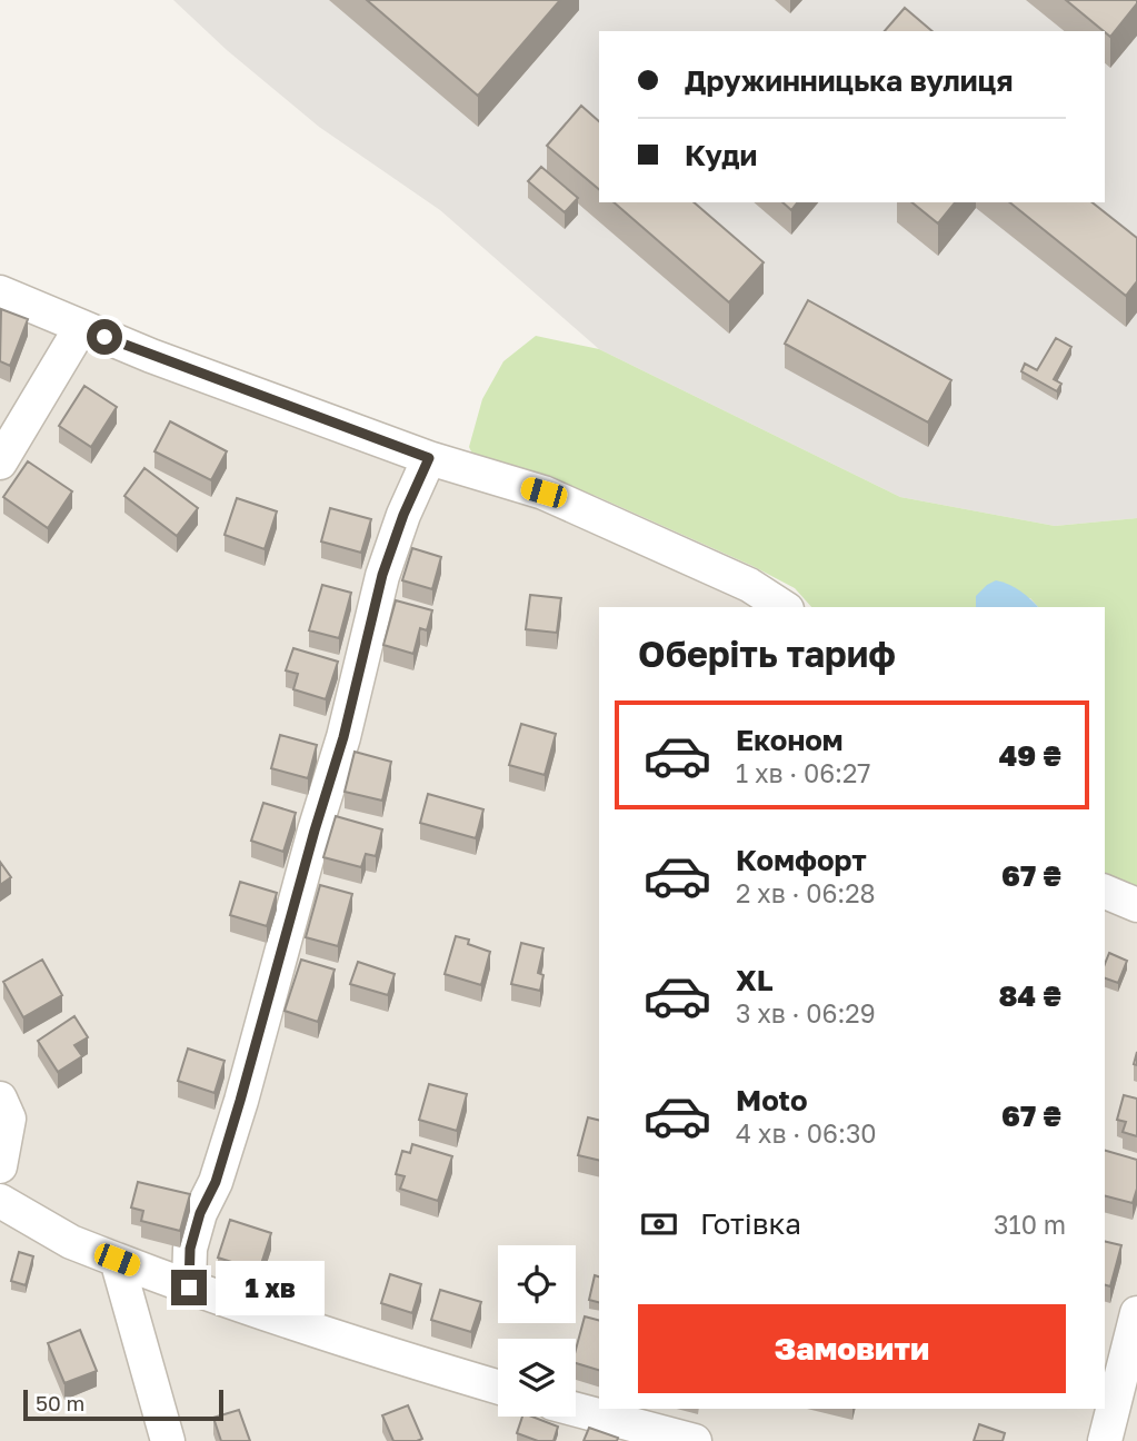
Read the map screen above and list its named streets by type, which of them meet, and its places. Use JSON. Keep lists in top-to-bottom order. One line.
{"scale_bar":"50 m","page":{"banner":["Дружинницька вулиця","Куди"],"heading":"Оберіть тариф","list":[{"name":"Економ","note":"1 хв · 06:27","value":"49 ₴"},{"name":"Комфорт","note":"2 хв · 06:28","value":"67 ₴"},{"name":"XL","note":"3 хв · 06:29","value":"84 ₴"},{"name":"Moto","note":"4 хв · 06:30","value":"67 ₴"}],"pay":["Готівка","310 m"],"bubble":"1 хв","buttons":"Замовити","scale":"50 m"}}
